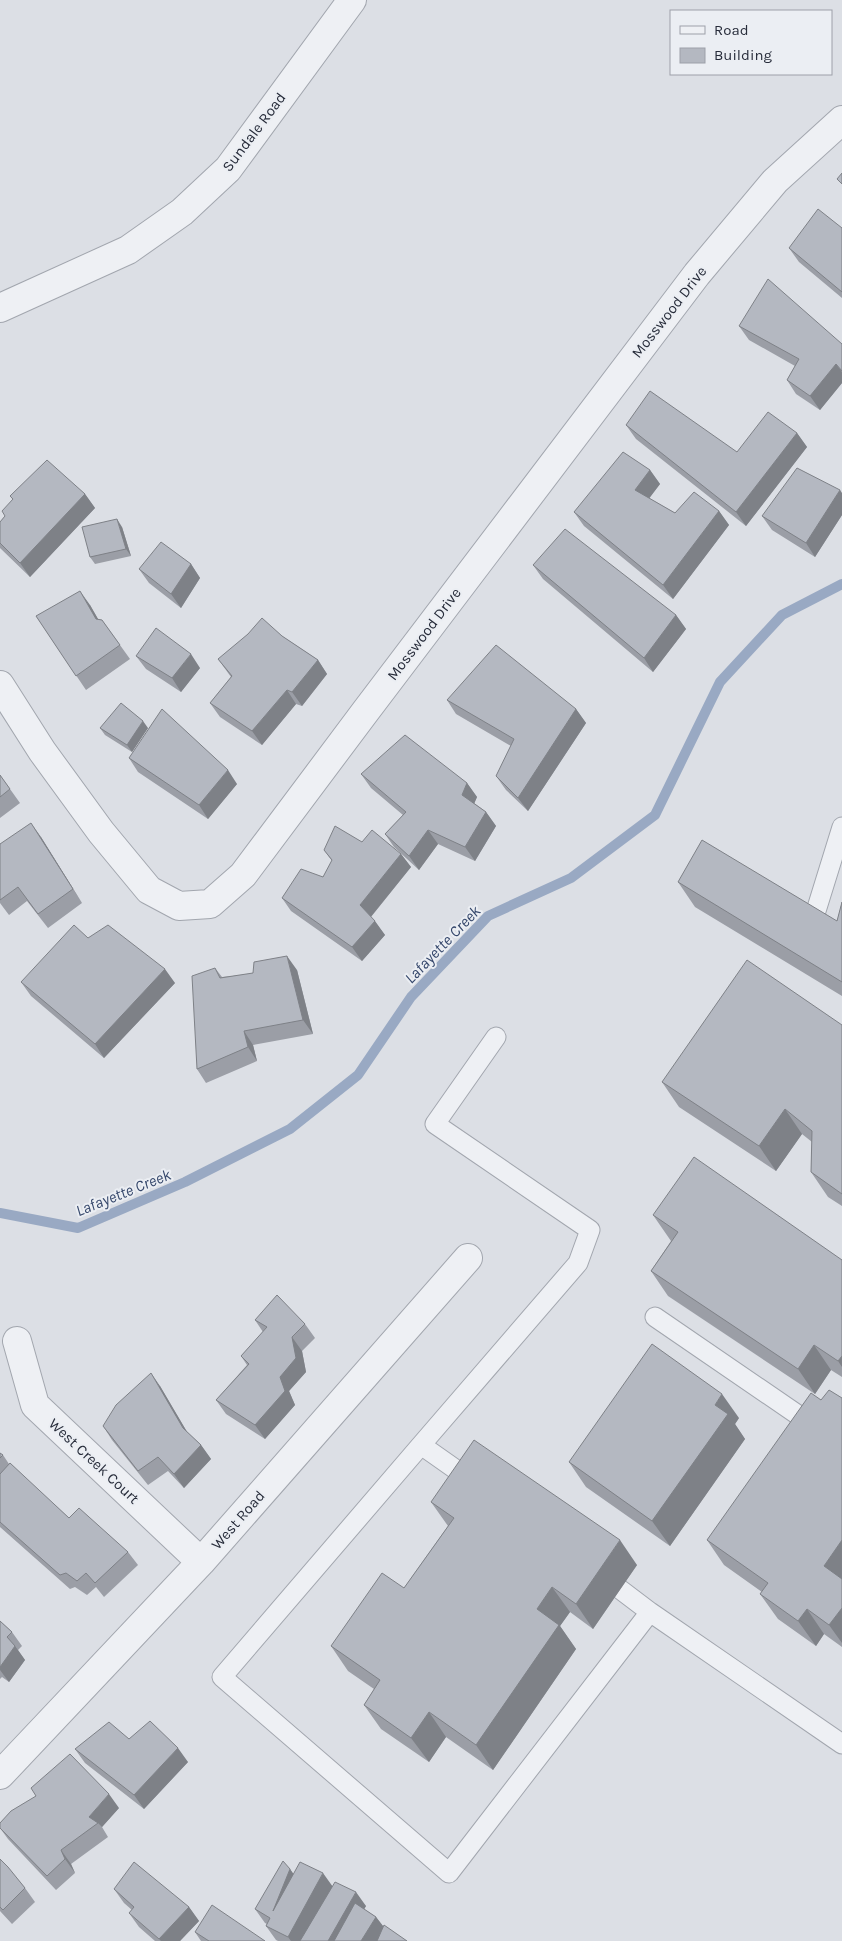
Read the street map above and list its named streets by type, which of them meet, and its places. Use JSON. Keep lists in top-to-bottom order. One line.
{"streets":{"street":["Sundale Road","Mosswood Drive","West Creek Court","West Road"]},"crossings":[["West Creek Court","West Road"]],"water":["Lafayette Creek"],"legend":["Road","Building"]}
